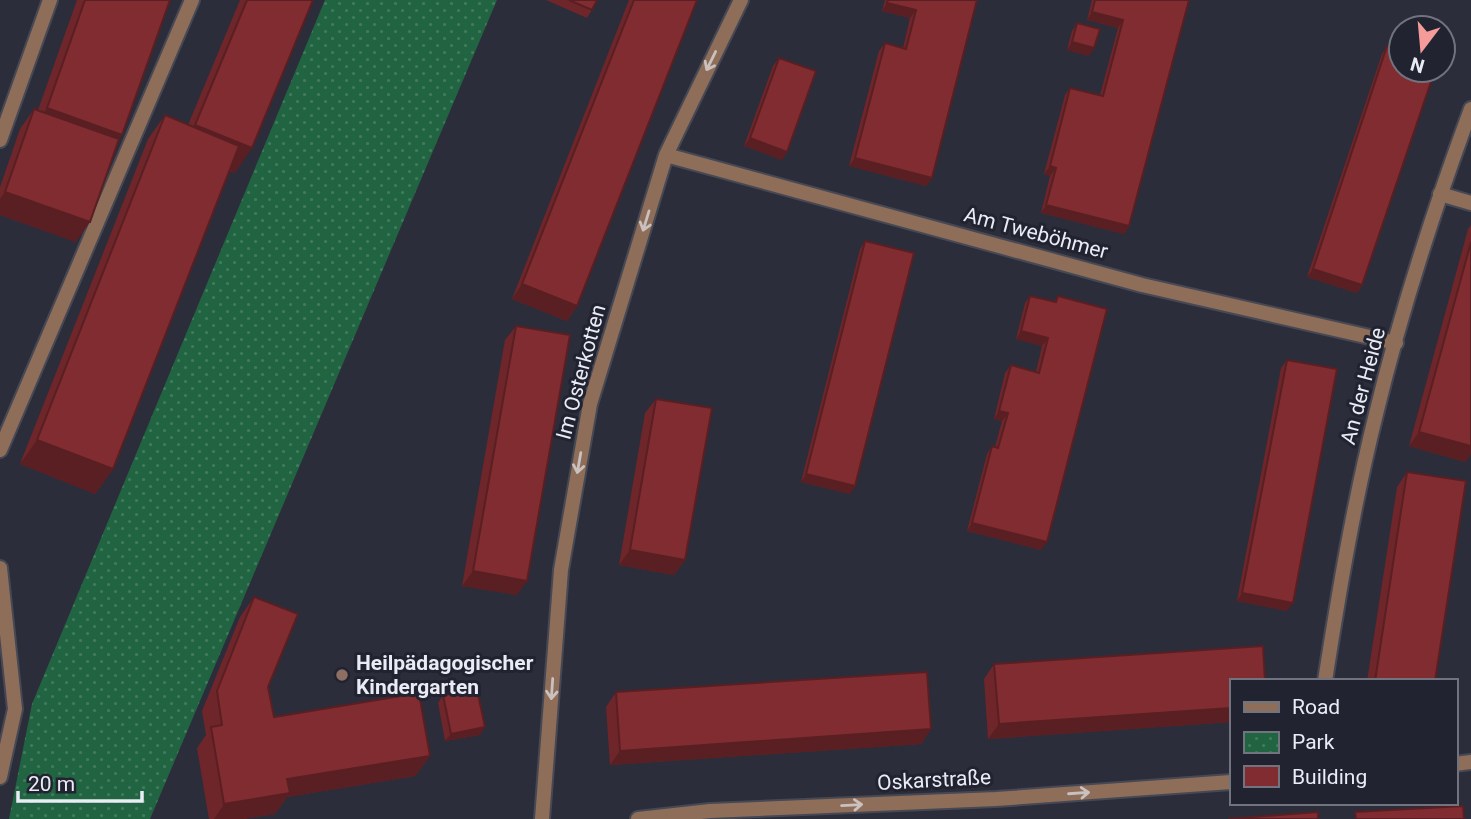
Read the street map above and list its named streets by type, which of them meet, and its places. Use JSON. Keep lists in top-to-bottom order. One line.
{"streets":{"street":["Am Tweböhmer","Im Osterkotten","An der Heide","Oskarstraße"]},"crossings":[["Am Tweböhmer","Im Osterkotten"],["Am Tweböhmer","An der Heide"]],"one_way":["Im Osterkotten","Oskarstraße"],"places":["Heilpädagogischer Kindergarten"],"legend":["Road","Park","Building"],"scale_bar":"20 m","north":"bottom"}
